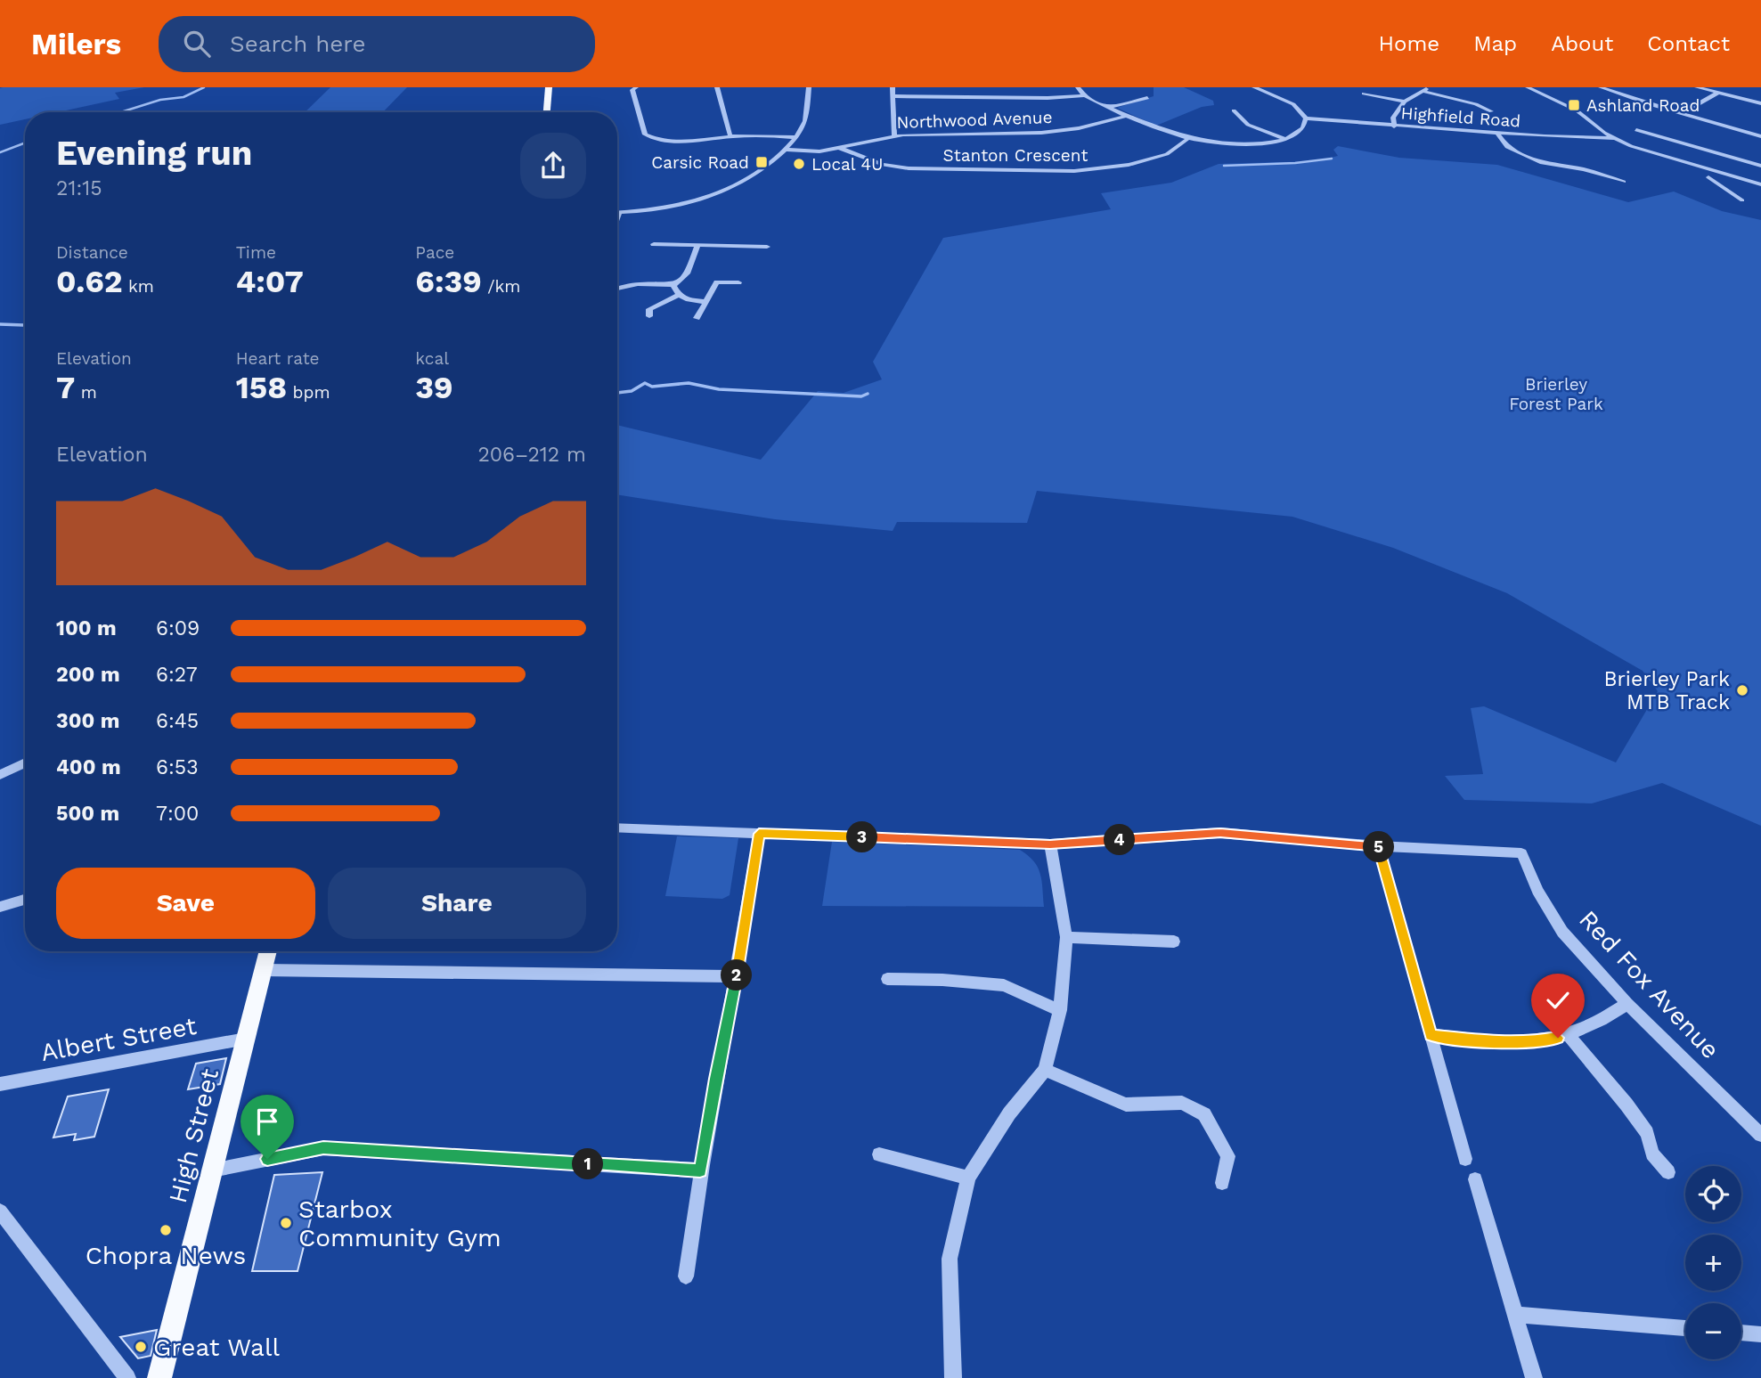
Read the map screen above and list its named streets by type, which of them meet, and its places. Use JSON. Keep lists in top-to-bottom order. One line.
{"streets":{"main road":["High Street"],"street":["Highfield Road","Northwood Avenue","Stanton Crescent","Red Fox Avenue","Albert Street"]},"crossings":[["Northwood Avenue","Stanton Crescent"],["Albert Street","High Street"]],"parks":["Brierley Forest Park"],"places":{"transit":["Ashland Road","Carsic Road"],"other":["Local 4U","Brierley Park MTB Track","Starbox Community Gym","Chopra News","Great Wall"]},"page":{"header":"Milers","search":"Search here","nav":["Home","Map","About","Contact"],"heading":["Evening run","21:15"],"stats":[["Distance","0.62 km"],["Time","4:07"],["Pace","6:39 /km"],["Elevation","7 m"],["Heart rate","158 bpm"],["kcal","39"]],"chart":["Elevation","206–212 m"],"list":[{"name":"100 m","note":"6:09"},{"name":"200 m","note":"6:27"},{"name":"300 m","note":"6:45"},{"name":"400 m","note":"6:53"},{"name":"500 m","note":"7:00"}],"pins":["3","4","5","2","1"],"buttons":["Save","Share"],"map_buttons":["+","−"]}}
